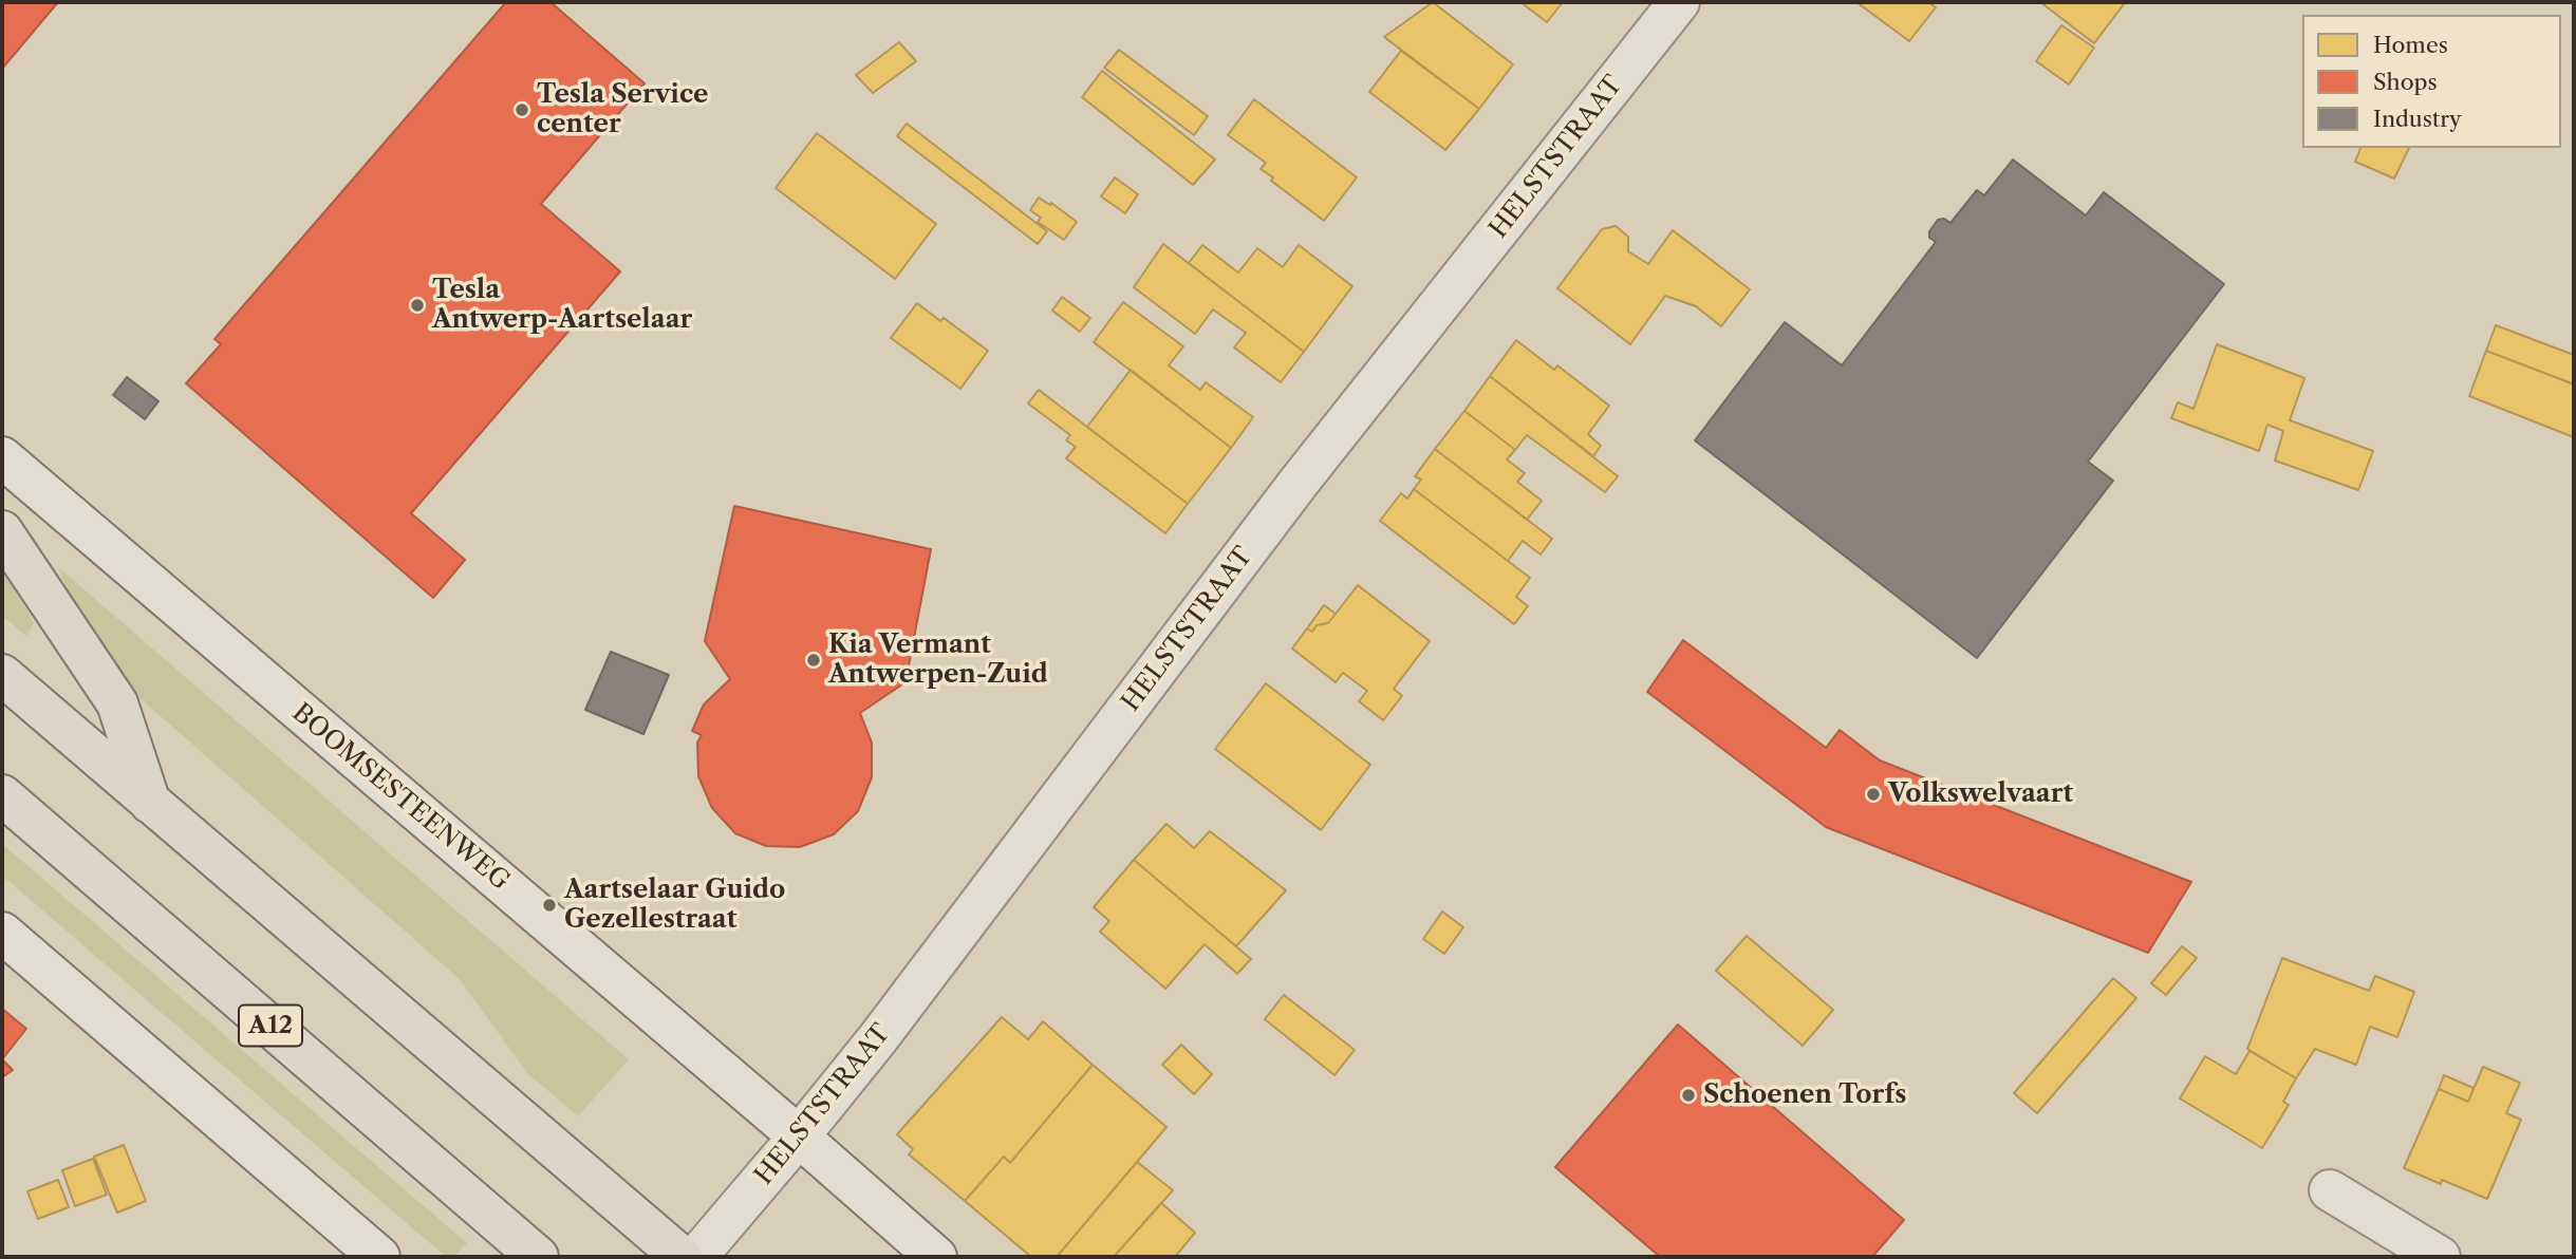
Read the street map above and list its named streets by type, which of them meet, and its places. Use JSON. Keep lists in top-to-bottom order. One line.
{"streets":{"highway":["A12"],"main road":["HELSTSTRAAT","BOOMSESTEENWEG"]},"crossings":[["HELSTSTRAAT","BOOMSESTEENWEG"]],"places":["Tesla Service center","Tesla Antwerp-Aartselaar","Kia Vermant Antwerpen-Zuid","Volkswelvaart","Aartselaar Guido Gezellestraat","Schoenen Torfs"],"legend":["Homes","Shops","Industry"]}
